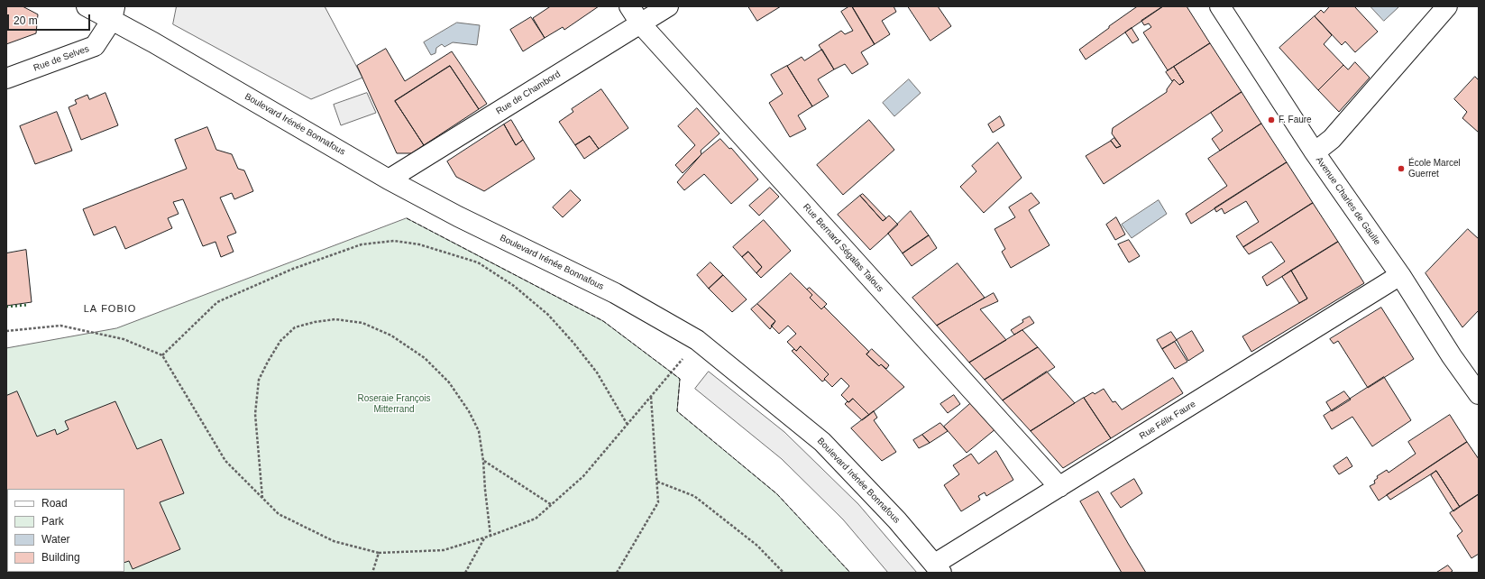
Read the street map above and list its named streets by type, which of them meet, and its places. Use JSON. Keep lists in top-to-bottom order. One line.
{"streets":{"street":["Rue de Selves","Rue de Chambord","Boulevard Irénée Bonnafous","Avenue Charles de Gaulle","Rue Bernard Ségalas Talous","Rue Félix Faure"]},"crossings":[["Rue de Selves","Boulevard Irénée Bonnafous"],["Rue de Chambord","Boulevard Irénée Bonnafous"],["Rue de Chambord","Rue Bernard Ségalas Talous"],["Boulevard Irénée Bonnafous","Rue Félix Faure"],["Avenue Charles de Gaulle","Rue Félix Faure"],["Rue Bernard Ségalas Talous","Rue Félix Faure"]],"districts":["LA FOBIO"],"parks":["Roseraie François Mitterrand"],"places":["F. Faure","École Marcel Guerret"],"legend":["Road","Park","Water","Building"],"scale_bar":"20 m"}
